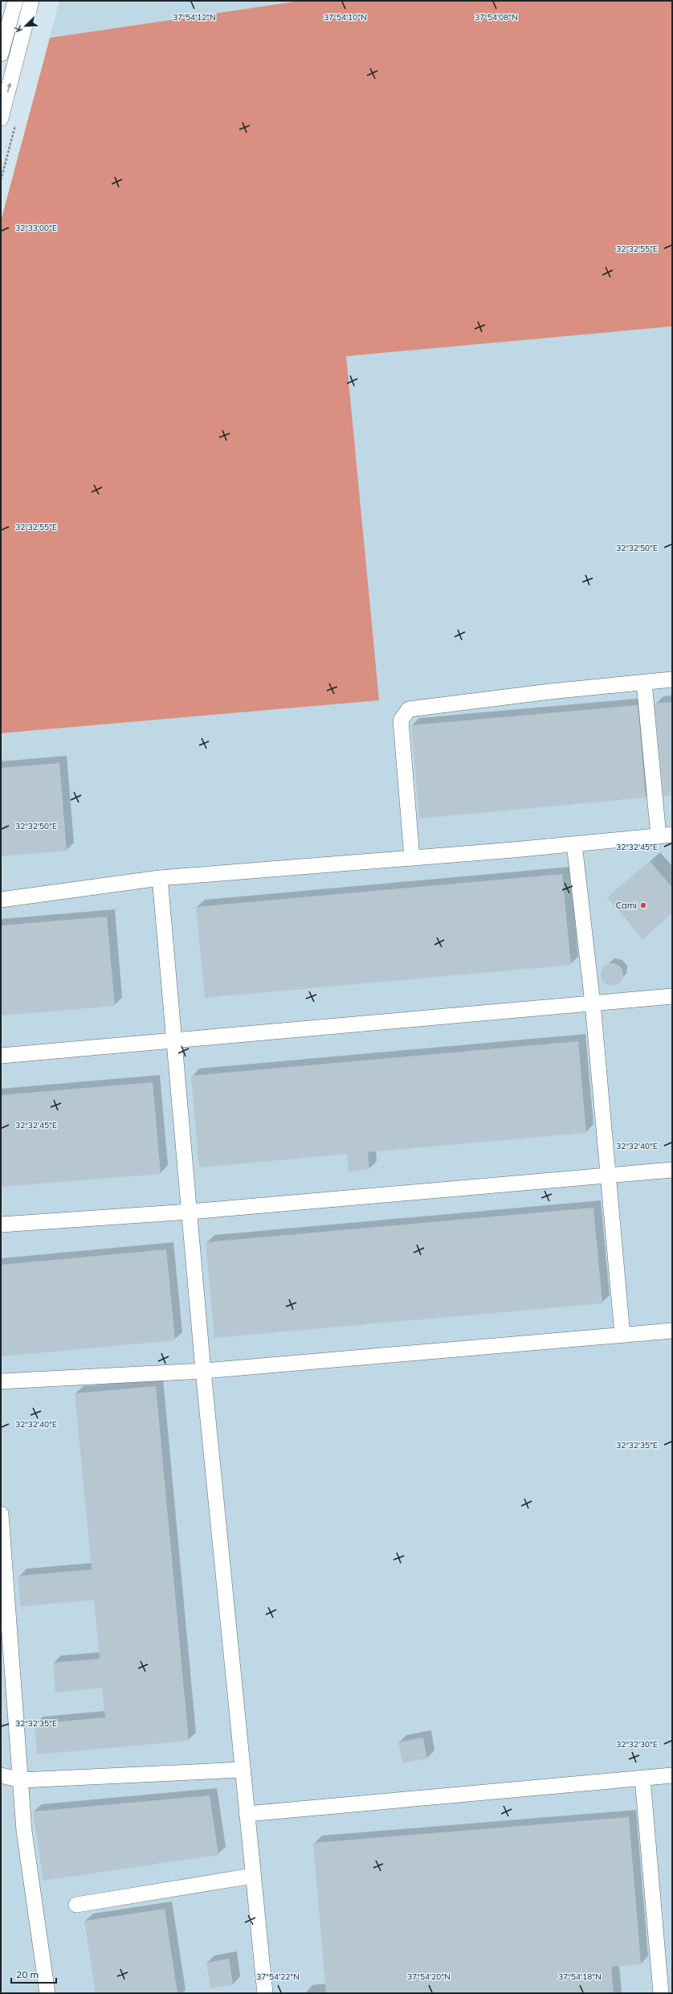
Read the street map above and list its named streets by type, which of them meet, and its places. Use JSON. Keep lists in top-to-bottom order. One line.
{"places":["Cami"],"scale_bar":"20 m","north":"bottom left","coordinates":["37°54'12\"N","37°54'10\"N","37°54'08\"N","32°33'00\"E","32°32'55\"E","32°32'50\"E","32°32'45\"E","32°32'40\"E","32°32'35\"E","32°32'30\"E","37°54'22\"N","37°54'20\"N","37°54'18\"N"]}
